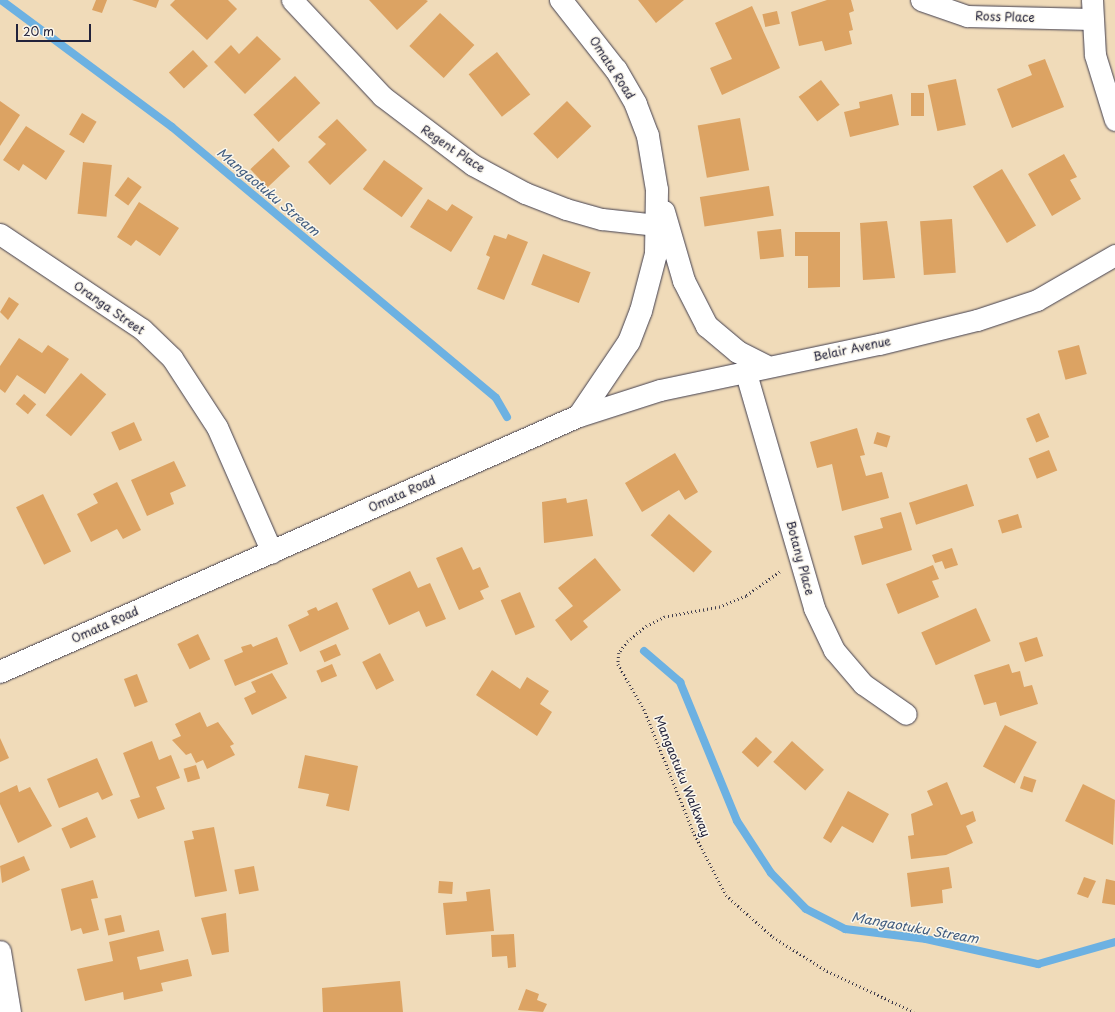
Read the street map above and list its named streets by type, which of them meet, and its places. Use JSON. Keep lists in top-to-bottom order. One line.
{"streets":{"main road":["Omata Road"],"street":["Ross Place","Regent Place","Oranga Street","Belair Avenue","Botany Place"],"path":["Mangaotuku Walkway"]},"crossings":[["Omata Road","Regent Place"],["Omata Road","Oranga Street"],["Omata Road","Belair Avenue"],["Omata Road","Botany Place"],["Belair Avenue","Botany Place"],["Botany Place","Mangaotuku Walkway"]],"water":["Mangaotuku Stream"],"scale_bar":"20 m"}
